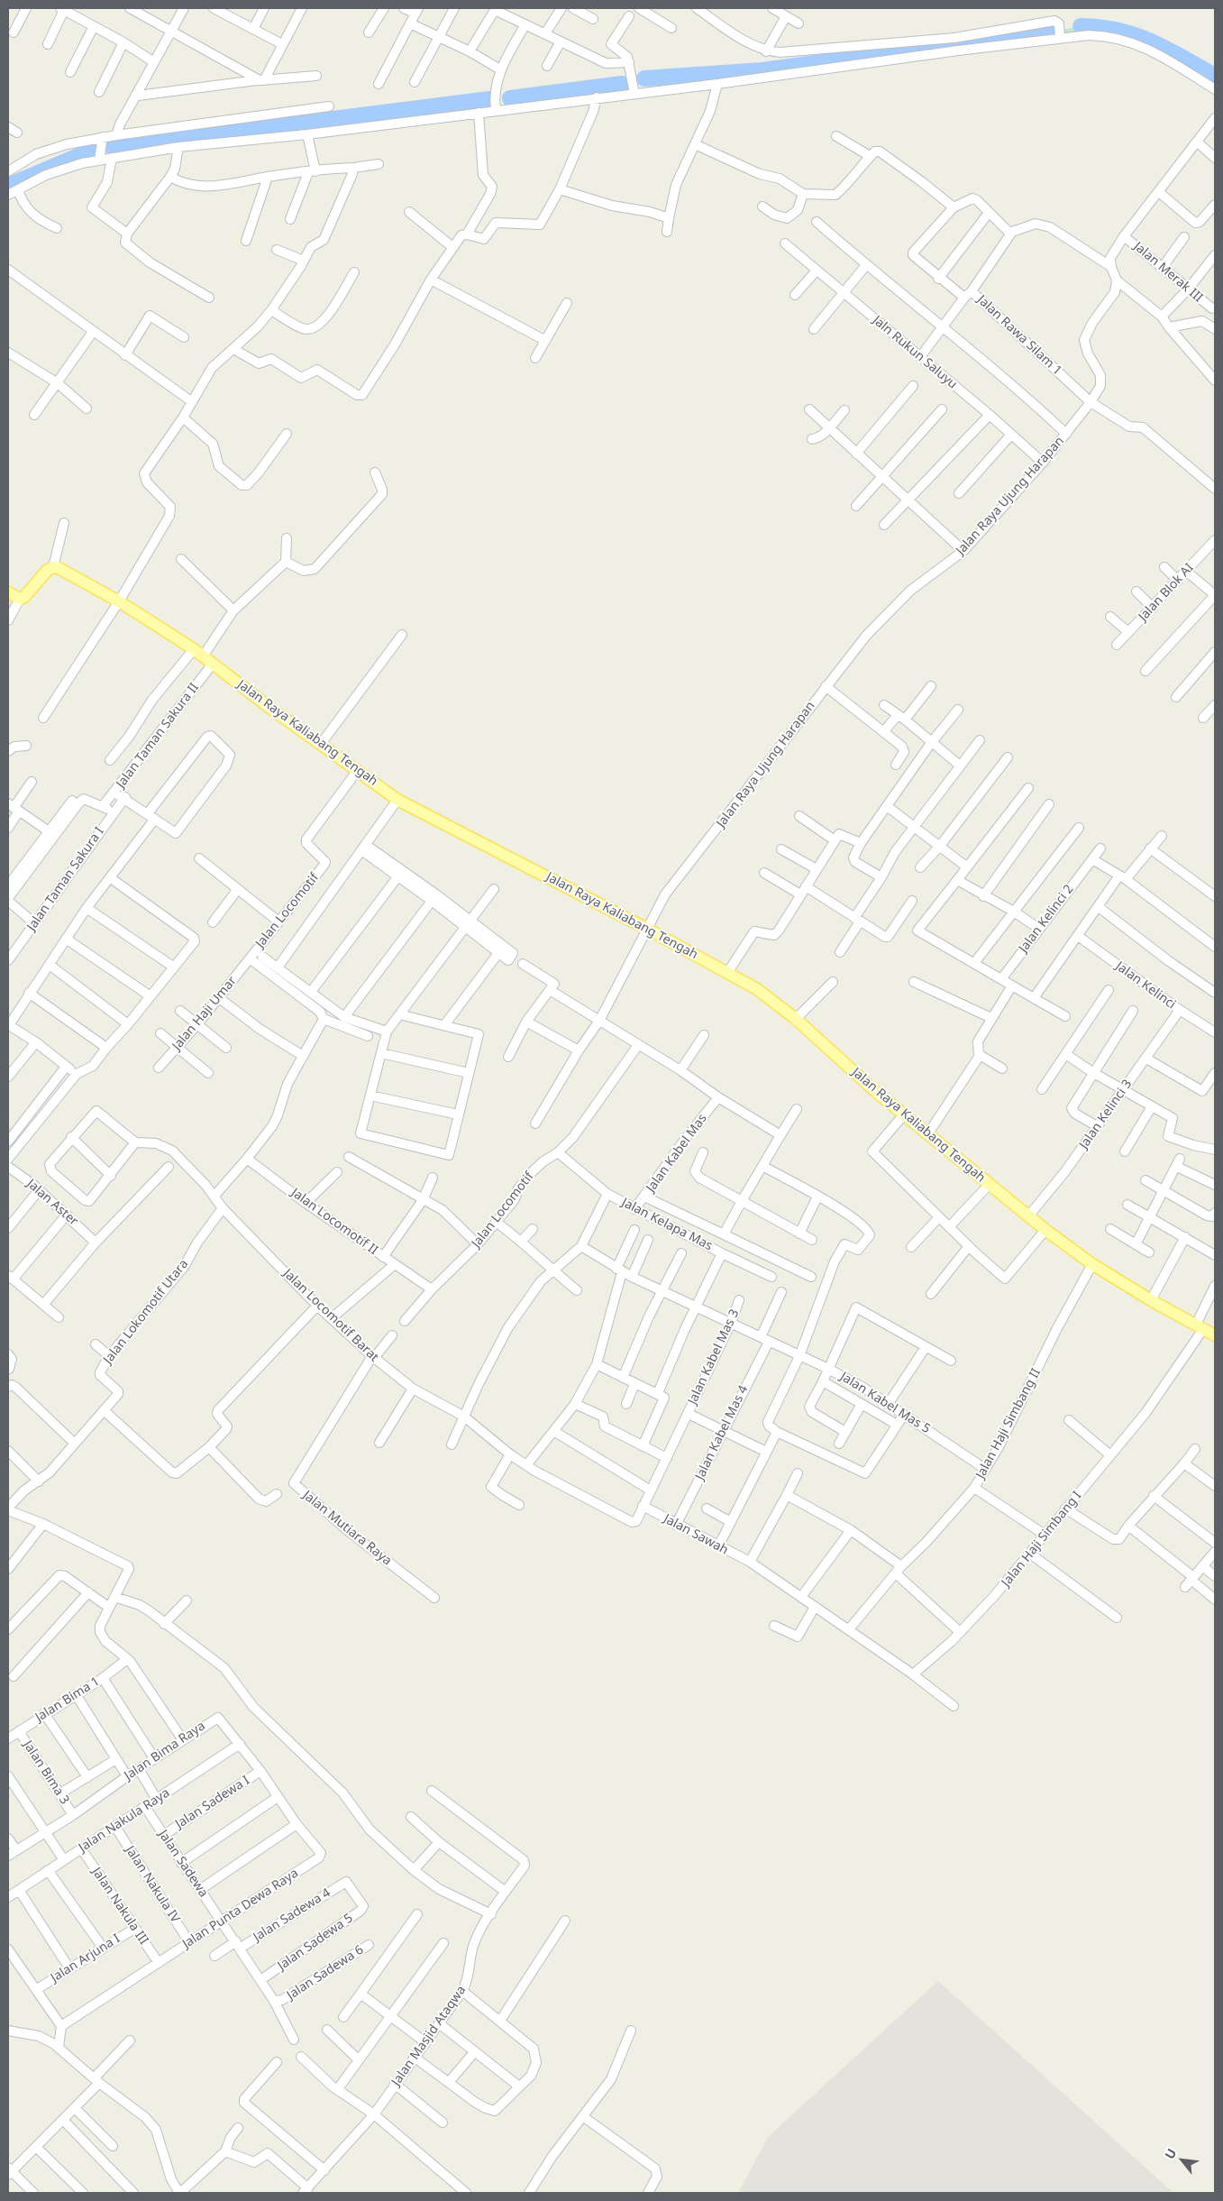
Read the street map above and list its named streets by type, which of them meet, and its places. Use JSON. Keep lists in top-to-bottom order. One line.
{"streets":{"main road":["Jalan Raya Kaliabang Tengah"],"street":["Jalan Merak III","Jalan Rawa Silam 1","Jaln Rukun Saluyu","Jalan Raya Ujung Harapan","Jalan Blok AI","Jalan Taman Sakura II","Jalan Taman Sakura I","Jalan Locomotif","Jalan Kelinci 2","Jalan Kelinci","Jalan Haji Umar","Jalan Kelinci 3","Jalan Kabel Mas","Jalan Aster","Jalan Locomotif II","Jalan Kelapa Mas","Jalan Lokomotif Utara","Jalan Locomotif Barat","Jalan Kabel Mas 3","Jalan Kabel Mas 5","Jalan Haji Simbang II","Jalan Kabel Mas 4","Jalan Mutiara Raya","Jalan Sawah","Jalan Haji Simbang I","Jalan Bima 1","Jalan Bima Raya","Jalan Bima 3","Jalan Sadewa I","Jalan Nakula Raya","Jalan Sadewa","Jalan Nakula IV","Jalan Nakula III","Jalan Punta Dewa Raya","Jalan Sadewa 4","Jalan Sadewa 5","Jalan Arjuna I","Jalan Sadewa 6","Jalan Masjid Ataqwa"]},"crossings":[["Jalan Rawa Silam 1","Jalan Raya Ujung Harapan"],["Jaln Rukun Saluyu","Jalan Raya Ujung Harapan"],["Jalan Raya Ujung Harapan","Jalan Raya Kaliabang Tengah"],["Jalan Raya Kaliabang Tengah","Jalan Taman Sakura II"],["Jalan Raya Kaliabang Tengah","Jalan Locomotif"],["Jalan Raya Kaliabang Tengah","Jalan Kelinci 3"],["Jalan Raya Kaliabang Tengah","Jalan Haji Simbang II"],["Jalan Raya Kaliabang Tengah","Jalan Haji Simbang I"],["Jalan Locomotif","Jalan Haji Umar"],["Jalan Kelinci","Jalan Kelinci 3"],["Jalan Kabel Mas","Jalan Kelapa Mas"],["Jalan Lokomotif Utara","Jalan Locomotif Barat"],["Jalan Locomotif Barat","Jalan Kabel Mas 3"],["Jalan Locomotif Barat","Jalan Mutiara Raya"],["Jalan Locomotif Barat","Jalan Sawah"],["Jalan Kabel Mas 3","Jalan Kabel Mas 5"],["Jalan Kabel Mas 5","Jalan Haji Simbang II"],["Jalan Kabel Mas 5","Jalan Kabel Mas 4"],["Jalan Kabel Mas 4","Jalan Sawah"],["Jalan Bima 1","Jalan Bima 3"],["Jalan Bima Raya","Jalan Bima 3"],["Jalan Bima Raya","Jalan Sadewa I"],["Jalan Bima Raya","Jalan Nakula Raya"],["Jalan Bima Raya","Jalan Punta Dewa Raya"],["Jalan Sadewa I","Jalan Sadewa"],["Jalan Nakula Raya","Jalan Sadewa"],["Jalan Nakula Raya","Jalan Nakula IV"],["Jalan Nakula Raya","Jalan Nakula III"],["Jalan Sadewa","Jalan Punta Dewa Raya"],["Jalan Sadewa","Jalan Sadewa 4"],["Jalan Nakula IV","Jalan Punta Dewa Raya"],["Jalan Nakula III","Jalan Punta Dewa Raya"],["Jalan Nakula III","Jalan Arjuna I"],["Jalan Punta Dewa Raya","Jalan Sadewa 4"],["Jalan Sadewa 4","Jalan Sadewa 5"],["Jalan Sadewa 4","Jalan Sadewa 6"]],"north":"top left"}
